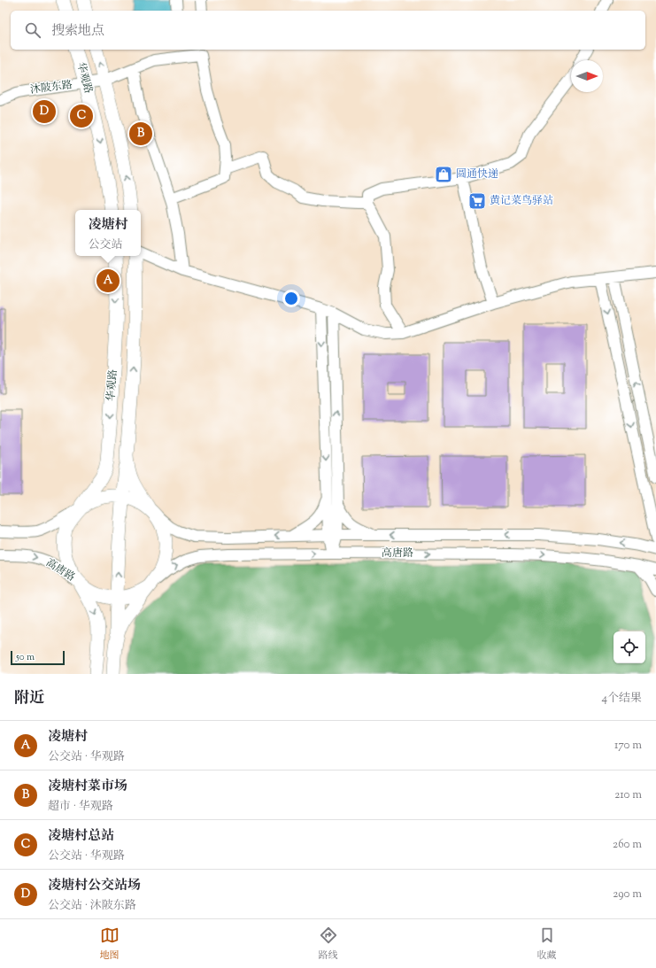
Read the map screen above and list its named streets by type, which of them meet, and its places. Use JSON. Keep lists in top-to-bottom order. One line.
{"streets":{"main road":["华观路"],"street":["沐陂东路","高唐路"]},"crossings":[["华观路","沐陂东路"],["华观路","高唐路"]],"places":{"shop":["圆通快递"],"supermarket":["黄记菜鸟驿站"]},"scale_bar":"50 m","north":"right","page":{"search":"搜索地点","pins":["D","C","B","A"],"popup":["凌塘村","公交站"],"scale":"50 m","heading":["附近","4个结果"],"list":[{"mark":"A","name":"凌塘村","note":"公交站 · 华观路","value":"170 m"},{"mark":"B","name":"凌塘村菜市场","note":"超市 · 华观路","value":"210 m"},{"mark":"C","name":"凌塘村总站","note":"公交站 · 华观路","value":"260 m"},{"mark":"D","name":"凌塘村公交站场","note":"公交站 · 沐陂东路","value":"290 m"}],"nav":["地图","路线","收藏"]}}
